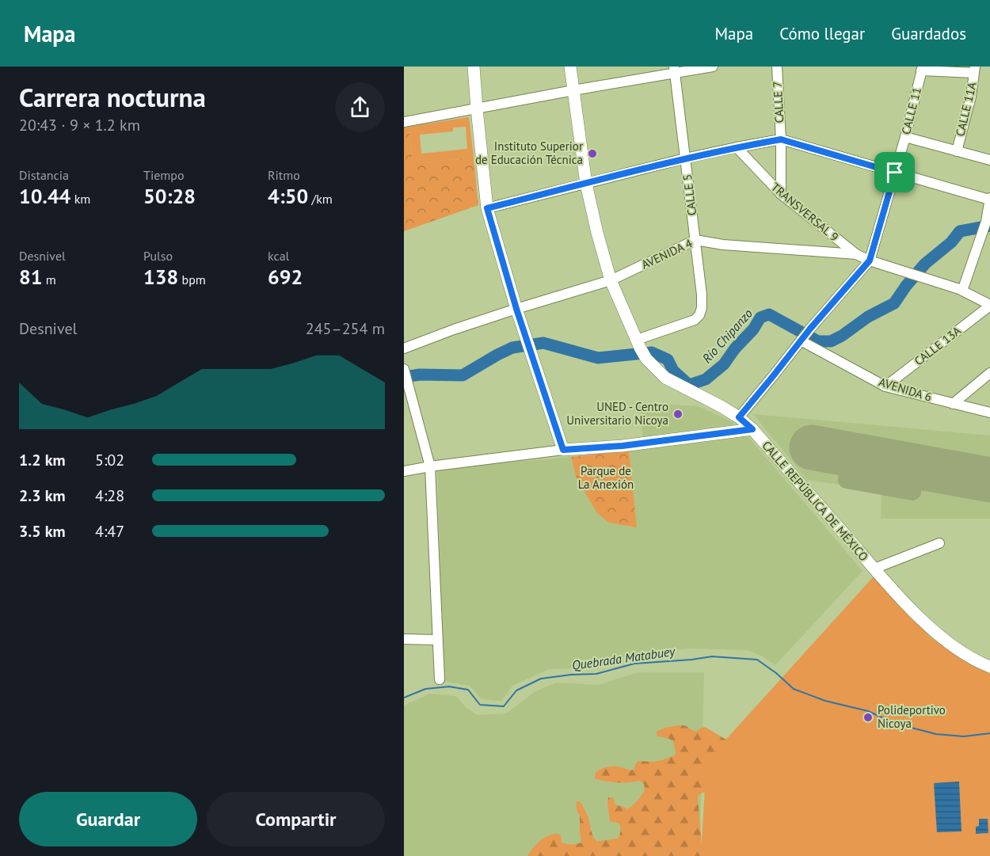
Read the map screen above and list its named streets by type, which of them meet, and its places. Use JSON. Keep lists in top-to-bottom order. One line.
{"streets":{"main road":["CALLE REPÚBLICA DE MÉXICO"],"street":["CALLE 7","CALLE 11A","CALLE 11","CALLE 5","TRANSVERSAL 9","AVENIDA 4","CALLE 13A","AVENIDA 6"]},"crossings":[["CALLE 7","TRANSVERSAL 9"],["CALLE 11","AVENIDA 4"],["CALLE 11","AVENIDA 6"],["CALLE 11","CALLE REPÚBLICA DE MÉXICO"],["CALLE 5","AVENIDA 4"],["CALLE 5","CALLE REPÚBLICA DE MÉXICO"],["TRANSVERSAL 9","AVENIDA 4"],["AVENIDA 4","CALLE 13A"],["AVENIDA 4","CALLE REPÚBLICA DE MÉXICO"],["CALLE 13A","AVENIDA 6"]],"water":["Río Chipanzo","Quebrada Matabuey"],"parks":["Parque de La Anexión"],"places":["Instituto Superior de Educación Técnica","UNED - Centro Universitario Nicoya","Polideportivo Nicoya"],"page":{"header":"Mapa","nav":["Mapa","Cómo llegar","Guardados"],"heading":["Carrera nocturna","20:43 · 9 × 1.2 km"],"stats":[["Distancia","10.44 km"],["Tiempo","50:28"],["Ritmo","4:50 /km"],["Desnivel","81 m"],["Pulso","138 bpm"],["kcal","692"]],"chart":["Desnivel","245–254 m"],"list":[{"name":"1.2 km","note":"5:02"},{"name":"2.3 km","note":"4:28"},{"name":"3.5 km","note":"4:47"}],"buttons":["Guardar","Compartir"]}}
